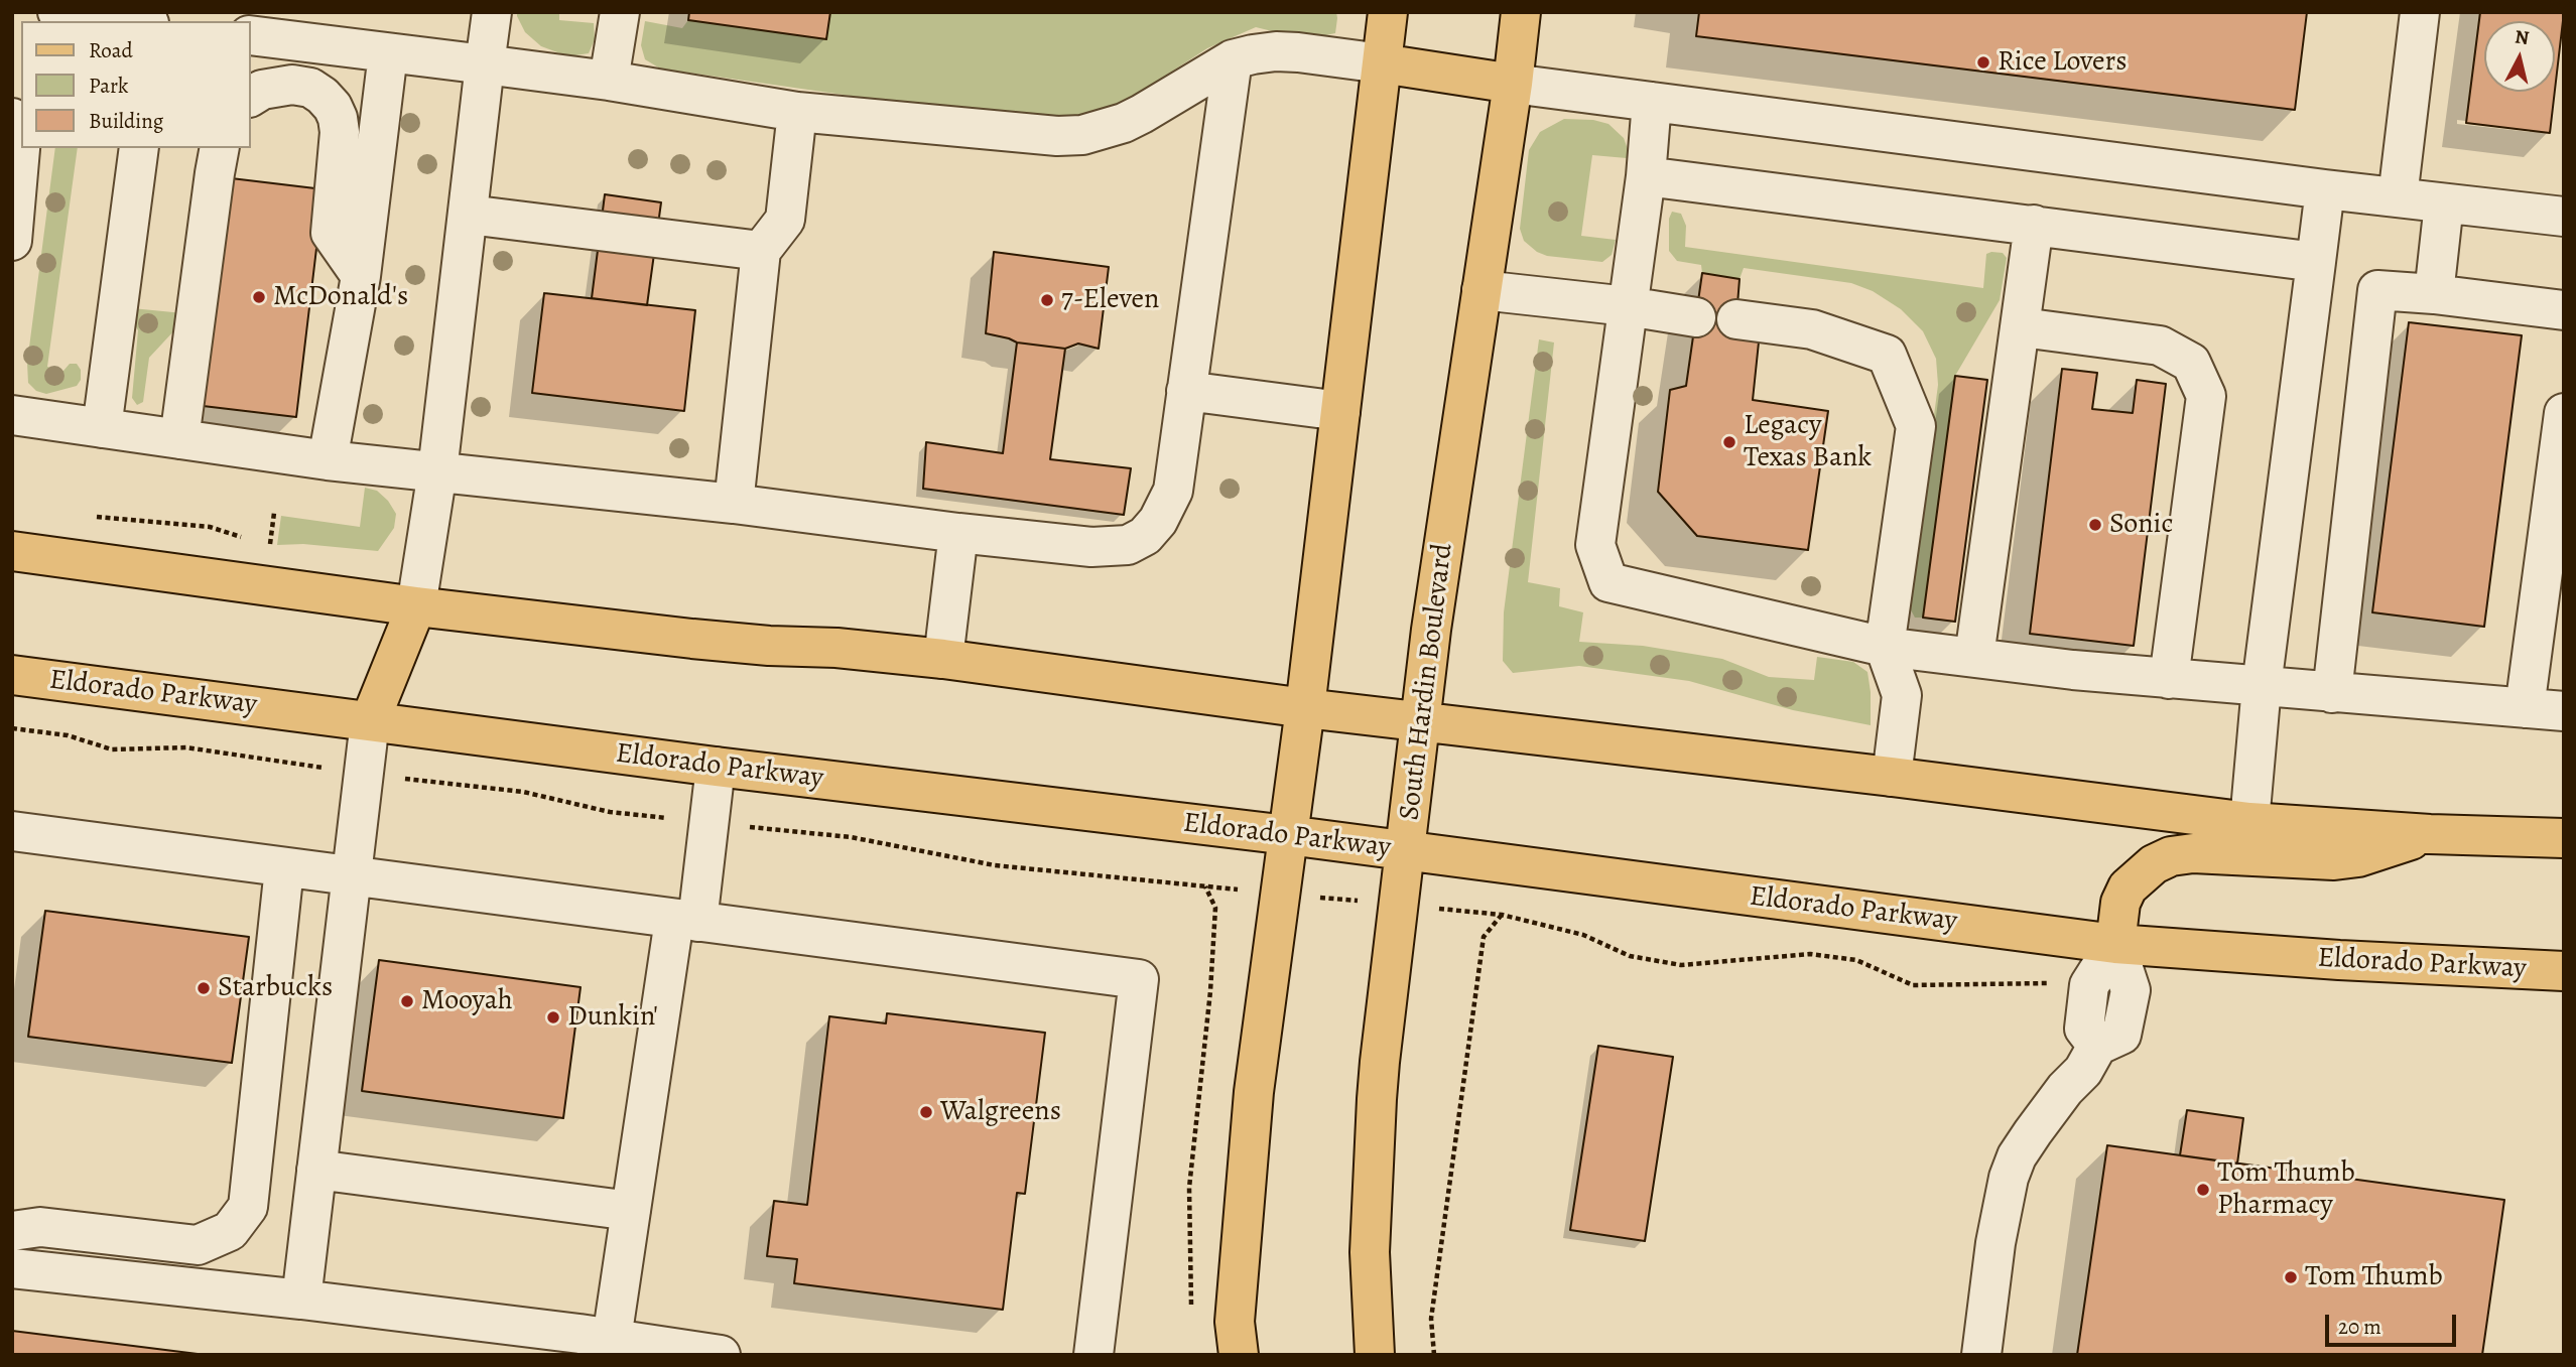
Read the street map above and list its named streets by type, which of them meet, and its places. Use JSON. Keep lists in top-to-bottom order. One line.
{"streets":{"main road":["South Hardin Boulevard","Eldorado Parkway"]},"crossings":[["South Hardin Boulevard","Eldorado Parkway"]],"places":["Rice Lovers","McDonald's","7-Eleven","Legacy Texas Bank","Sonic","Starbucks","Mooyah","Dunkin'","Walgreens","Tom Thumb Pharmacy","Tom Thumb"],"legend":["Road","Park","Building"],"scale_bar":"20 m","north":"top"}
